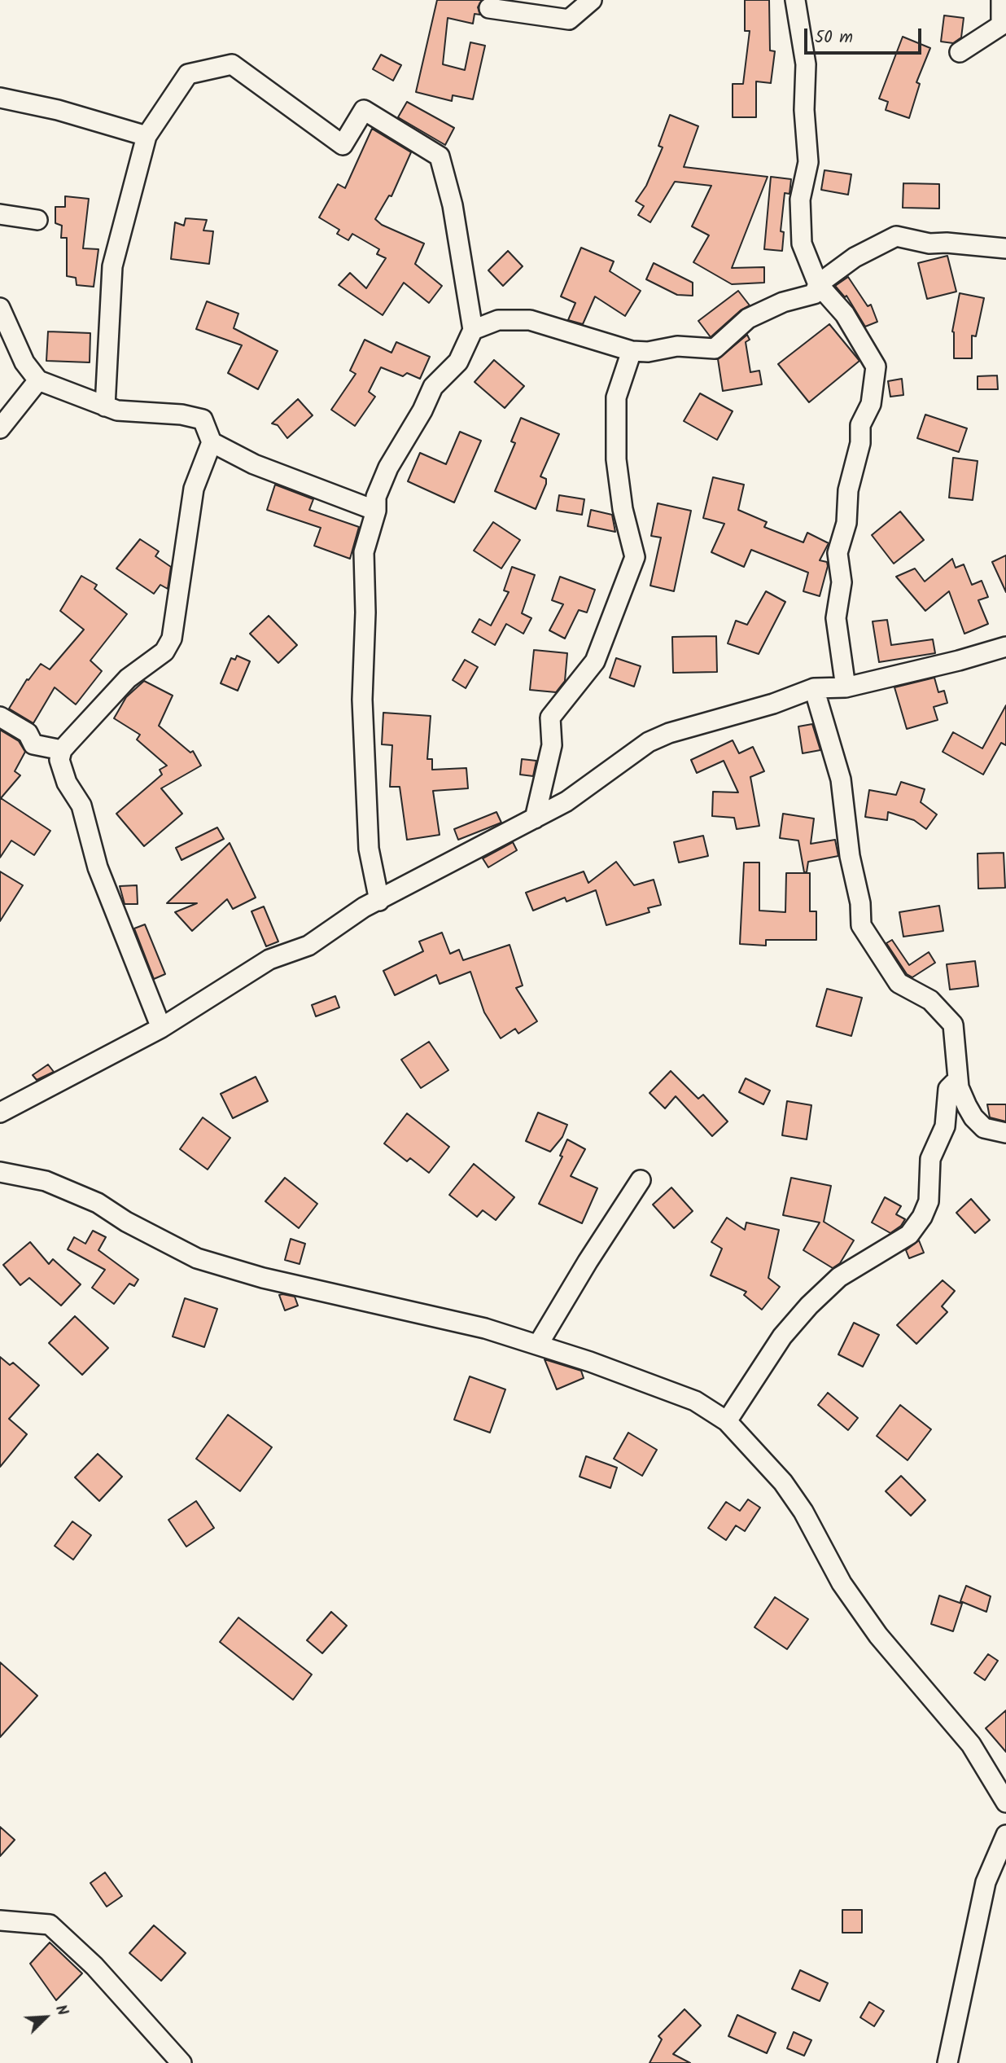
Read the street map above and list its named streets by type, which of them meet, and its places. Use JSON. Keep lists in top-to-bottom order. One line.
{"scale_bar":"50 m","north":"top right"}
